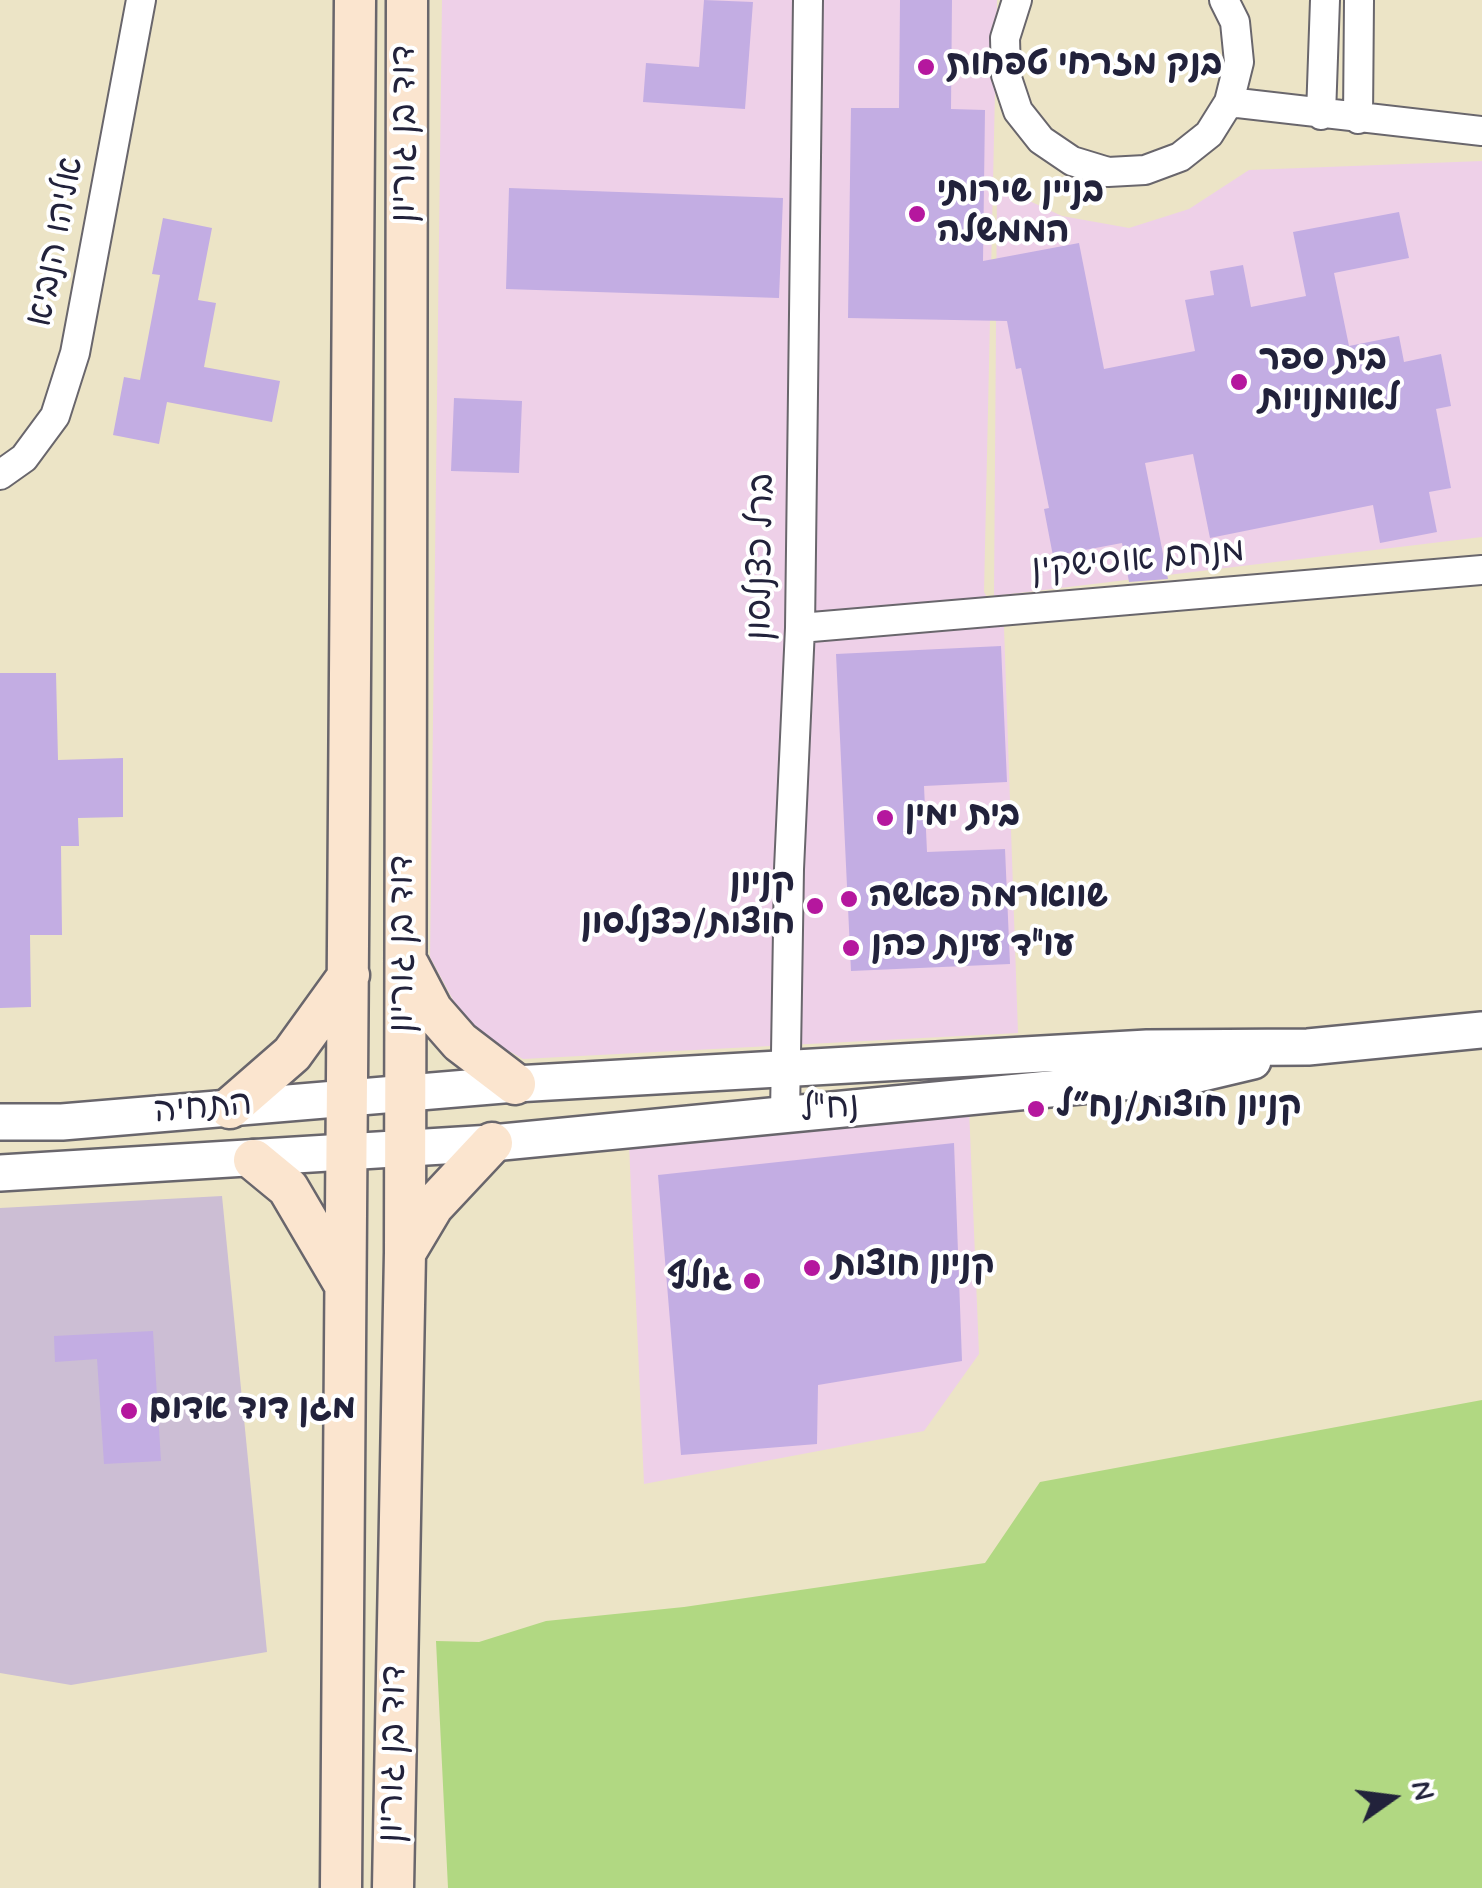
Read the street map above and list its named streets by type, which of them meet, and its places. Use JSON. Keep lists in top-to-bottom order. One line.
{"streets":{"main road":["דוד בן גוריון"],"street":["אליהו הנביא","ברל כצנלסון","מנחם אוסישקין","התחיה","נח\"ל"]},"crossings":[["דוד בן גוריון","התחיה"],["דוד בן גוריון","נח\"ל"],["ברל כצנלסון","מנחם אוסישקין"],["ברל כצנלסון","נח\"ל"],["התחיה","נח\"ל"]],"places":["בנק מזרחי טפחות","בניין שירותי הממשלה","בית ספר לאומנויות","בית ימין","שווארמה פאשה","קניון חוצות/כצנלסון","עו\"ד עינת כהן","קניון חוצות/נח״ל","קניון חוצות","גולף","מגן דוד אדום"],"north":"right"}
